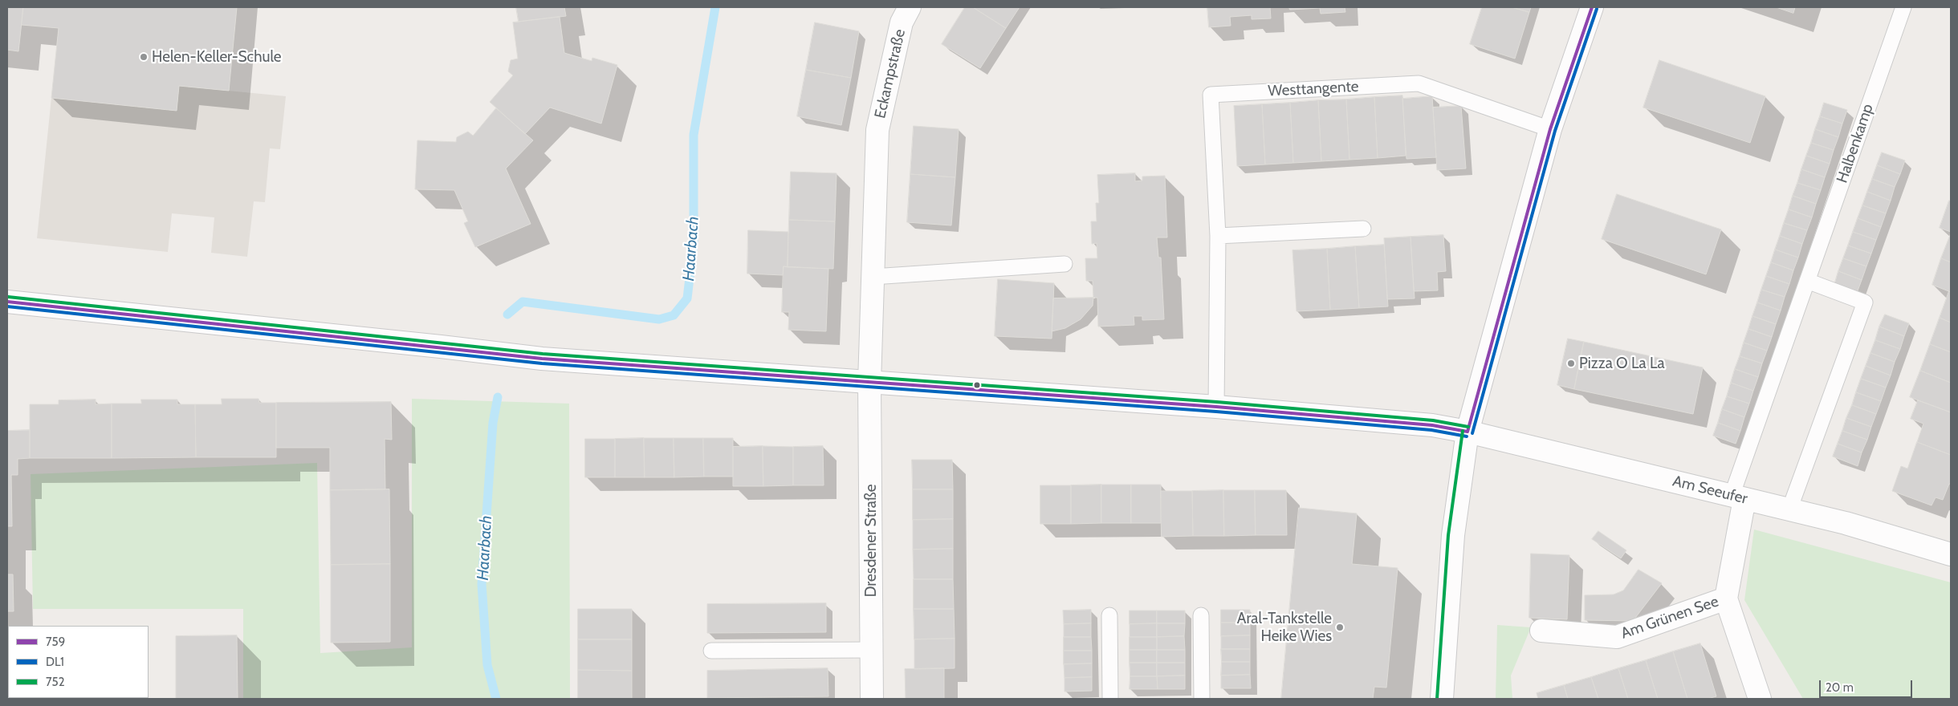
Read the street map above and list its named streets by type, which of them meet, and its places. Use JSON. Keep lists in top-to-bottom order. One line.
{"streets":{"street":["Eckampstraße","Am Seeufer","Dresdener Straße","Am Grünen See"],"lane":["Westtangente","Halbenkamp"]},"crossings":[["Eckampstraße","Dresdener Straße"],["Halbenkamp","Am Seeufer"],["Halbenkamp","Am Grünen See"],["Am Seeufer","Am Grünen See"]],"water":["Haarbach"],"places":["Helen-Keller-Schule","Pizza O La La","Aral-Tankstelle Heike Wies"],"lines":["transit line 759","transit line DL1","transit line 752"],"legend":["759","DL1","752"],"scale_bar":"20 m"}
